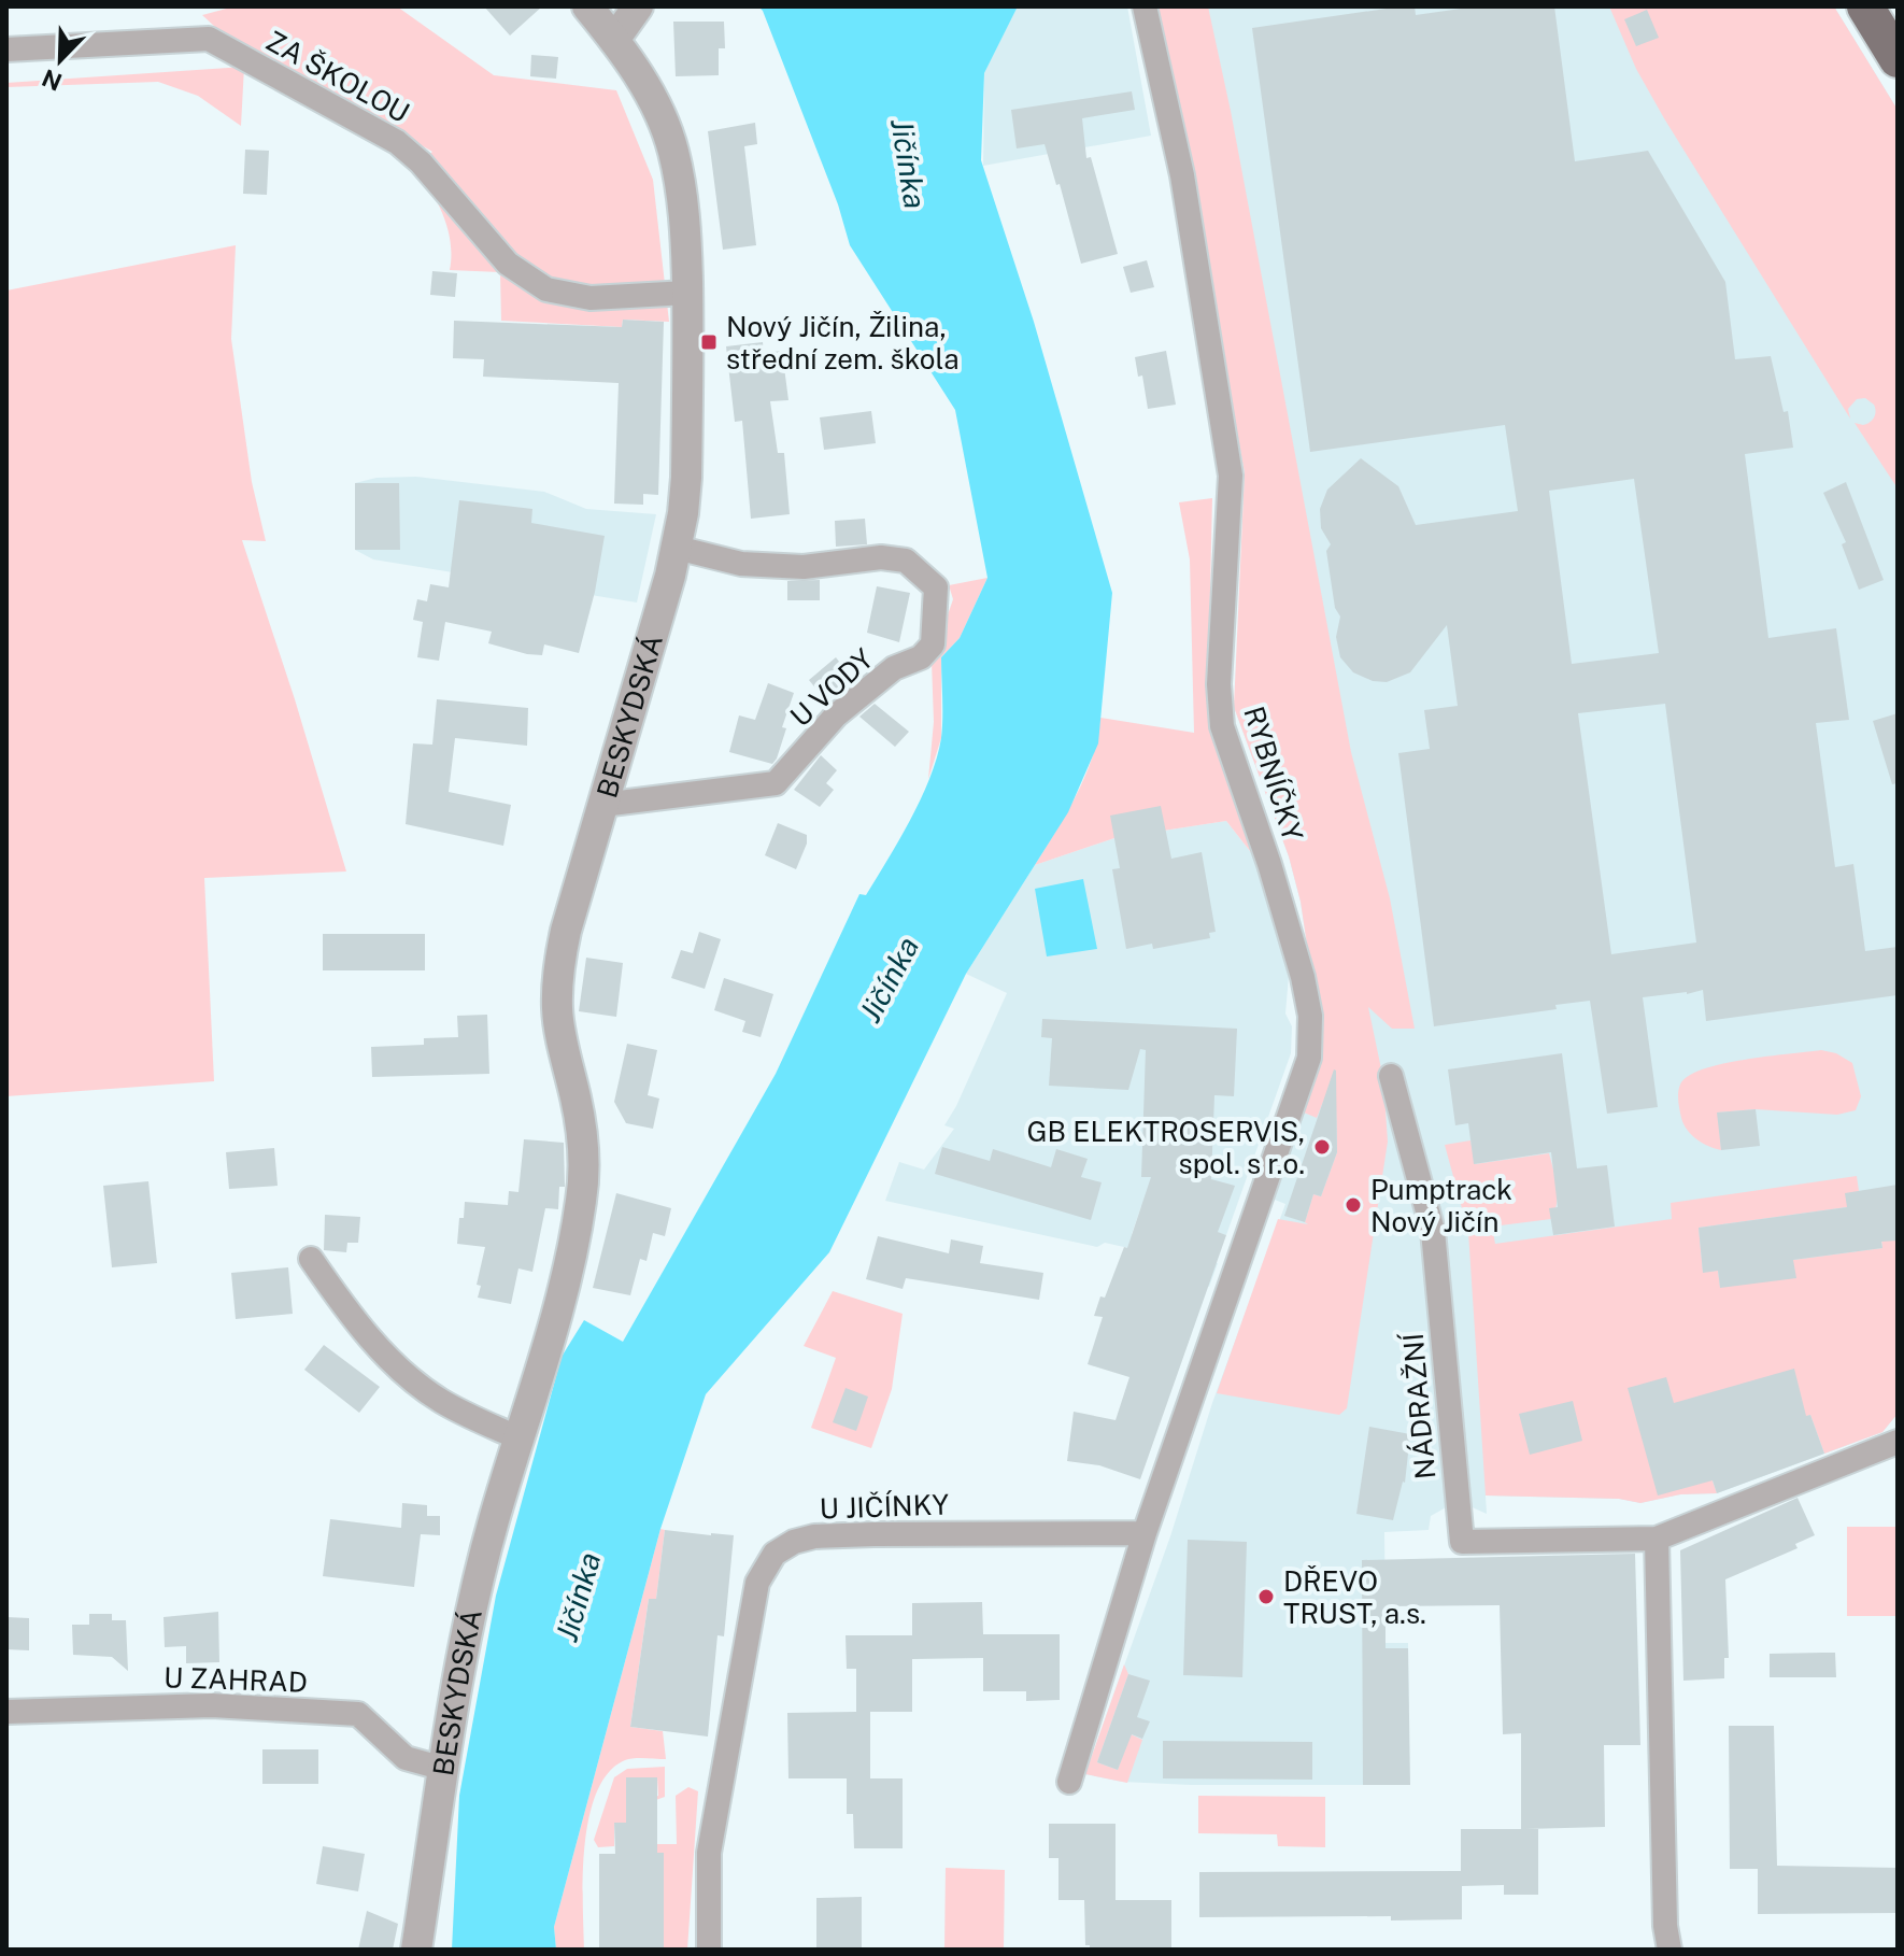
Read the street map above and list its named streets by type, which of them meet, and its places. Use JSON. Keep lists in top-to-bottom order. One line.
{"streets":{"street":["ZA ŠKOLOU","U VODY","BESKYDSKÁ","RYBNÍČKY","NÁDRAŽNÍ","U JIČÍNKY","U ZAHRAD"]},"crossings":[["ZA ŠKOLOU","BESKYDSKÁ"],["U VODY","BESKYDSKÁ"],["BESKYDSKÁ","U ZAHRAD"],["RYBNÍČKY","U JIČÍNKY"]],"water":["Jičínka"],"places":{"transit":["Nový Jičín, Žilina, střední zem. škola"],"other":["GB ELEKTROSERVIS, spol. s r.o.","Pumptrack Nový Jičín","DŘEVO TRUST, a.s."]},"north":"bottom left"}
